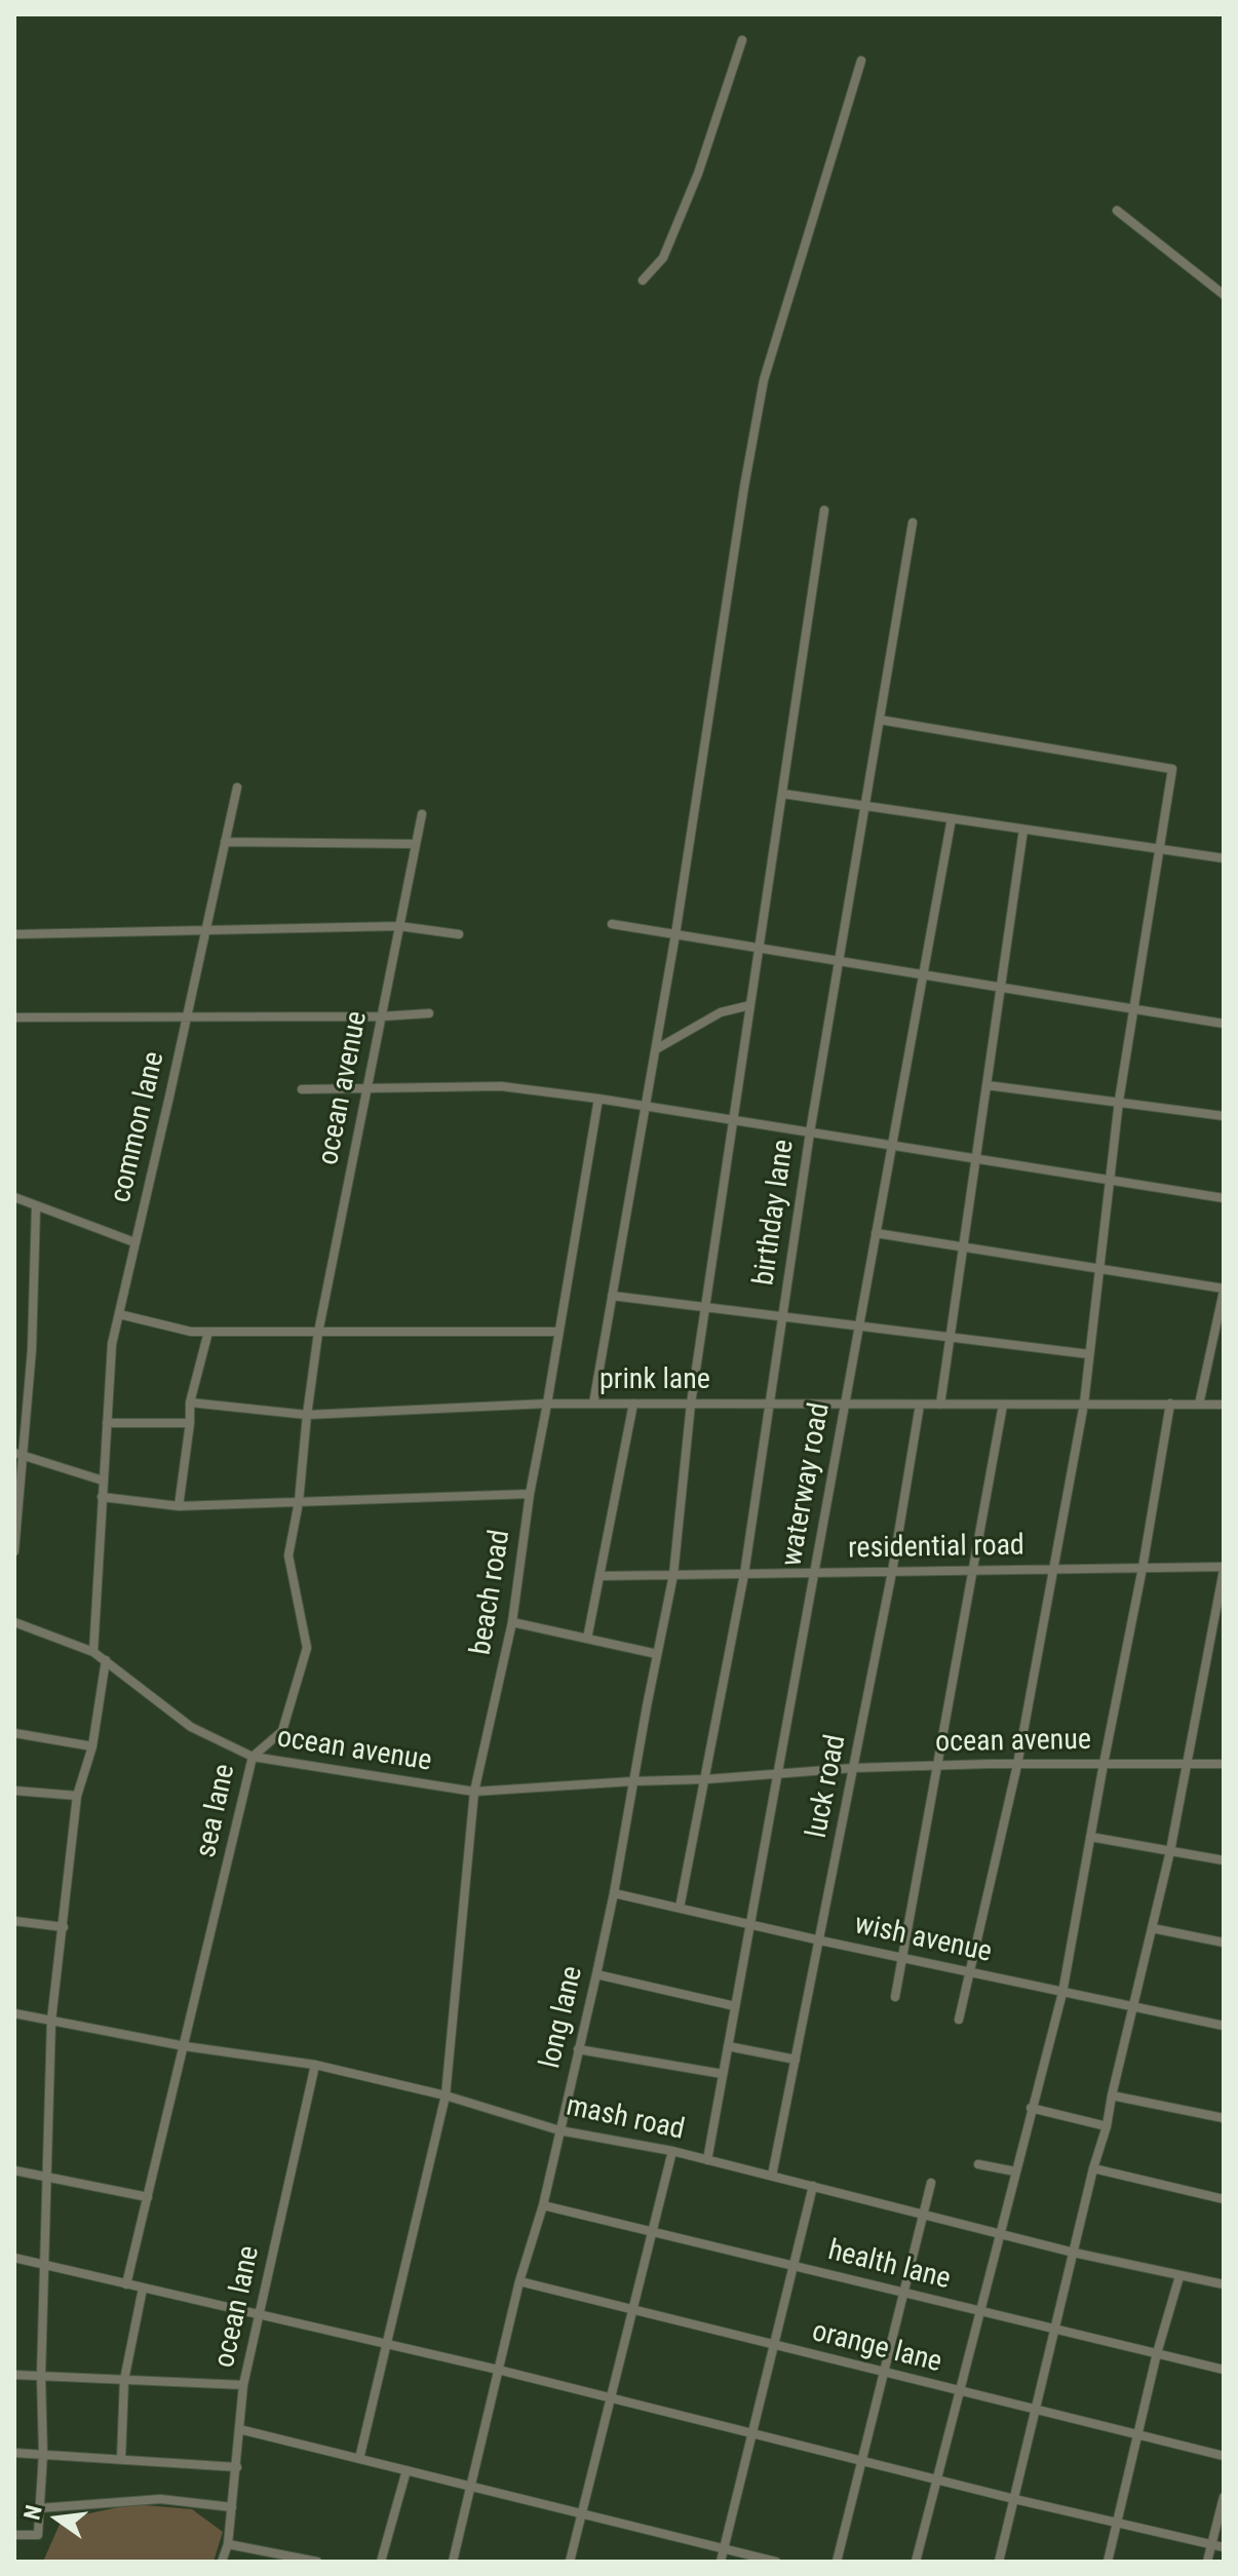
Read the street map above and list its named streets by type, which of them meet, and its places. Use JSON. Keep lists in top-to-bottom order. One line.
{"streets":{"street":["ocean avenue","common lane","birthday lane","prink lane","waterway road","residential road","beach road","luck road","sea lane","wish avenue","long lane","mash road","health lane","ocean lane","orange lane"]},"crossings":[["ocean avenue","birthday lane"],["ocean avenue","prink lane"],["ocean avenue","waterway road"],["ocean avenue","beach road"],["ocean avenue","luck road"],["ocean avenue","sea lane"],["ocean avenue","long lane"],["common lane","sea lane"],["birthday lane","prink lane"],["birthday lane","residential road"],["birthday lane","wish avenue"],["prink lane","waterway road"],["prink lane","beach road"],["prink lane","luck road"],["prink lane","long lane"],["waterway road","residential road"],["waterway road","wish avenue"],["waterway road","mash road"],["residential road","luck road"],["residential road","long lane"],["beach road","mash road"],["luck road","wish avenue"],["luck road","mash road"],["sea lane","mash road"],["wish avenue","long lane"],["long lane","mash road"],["long lane","health lane"],["long lane","orange lane"],["mash road","ocean lane"]],"north":"left"}
